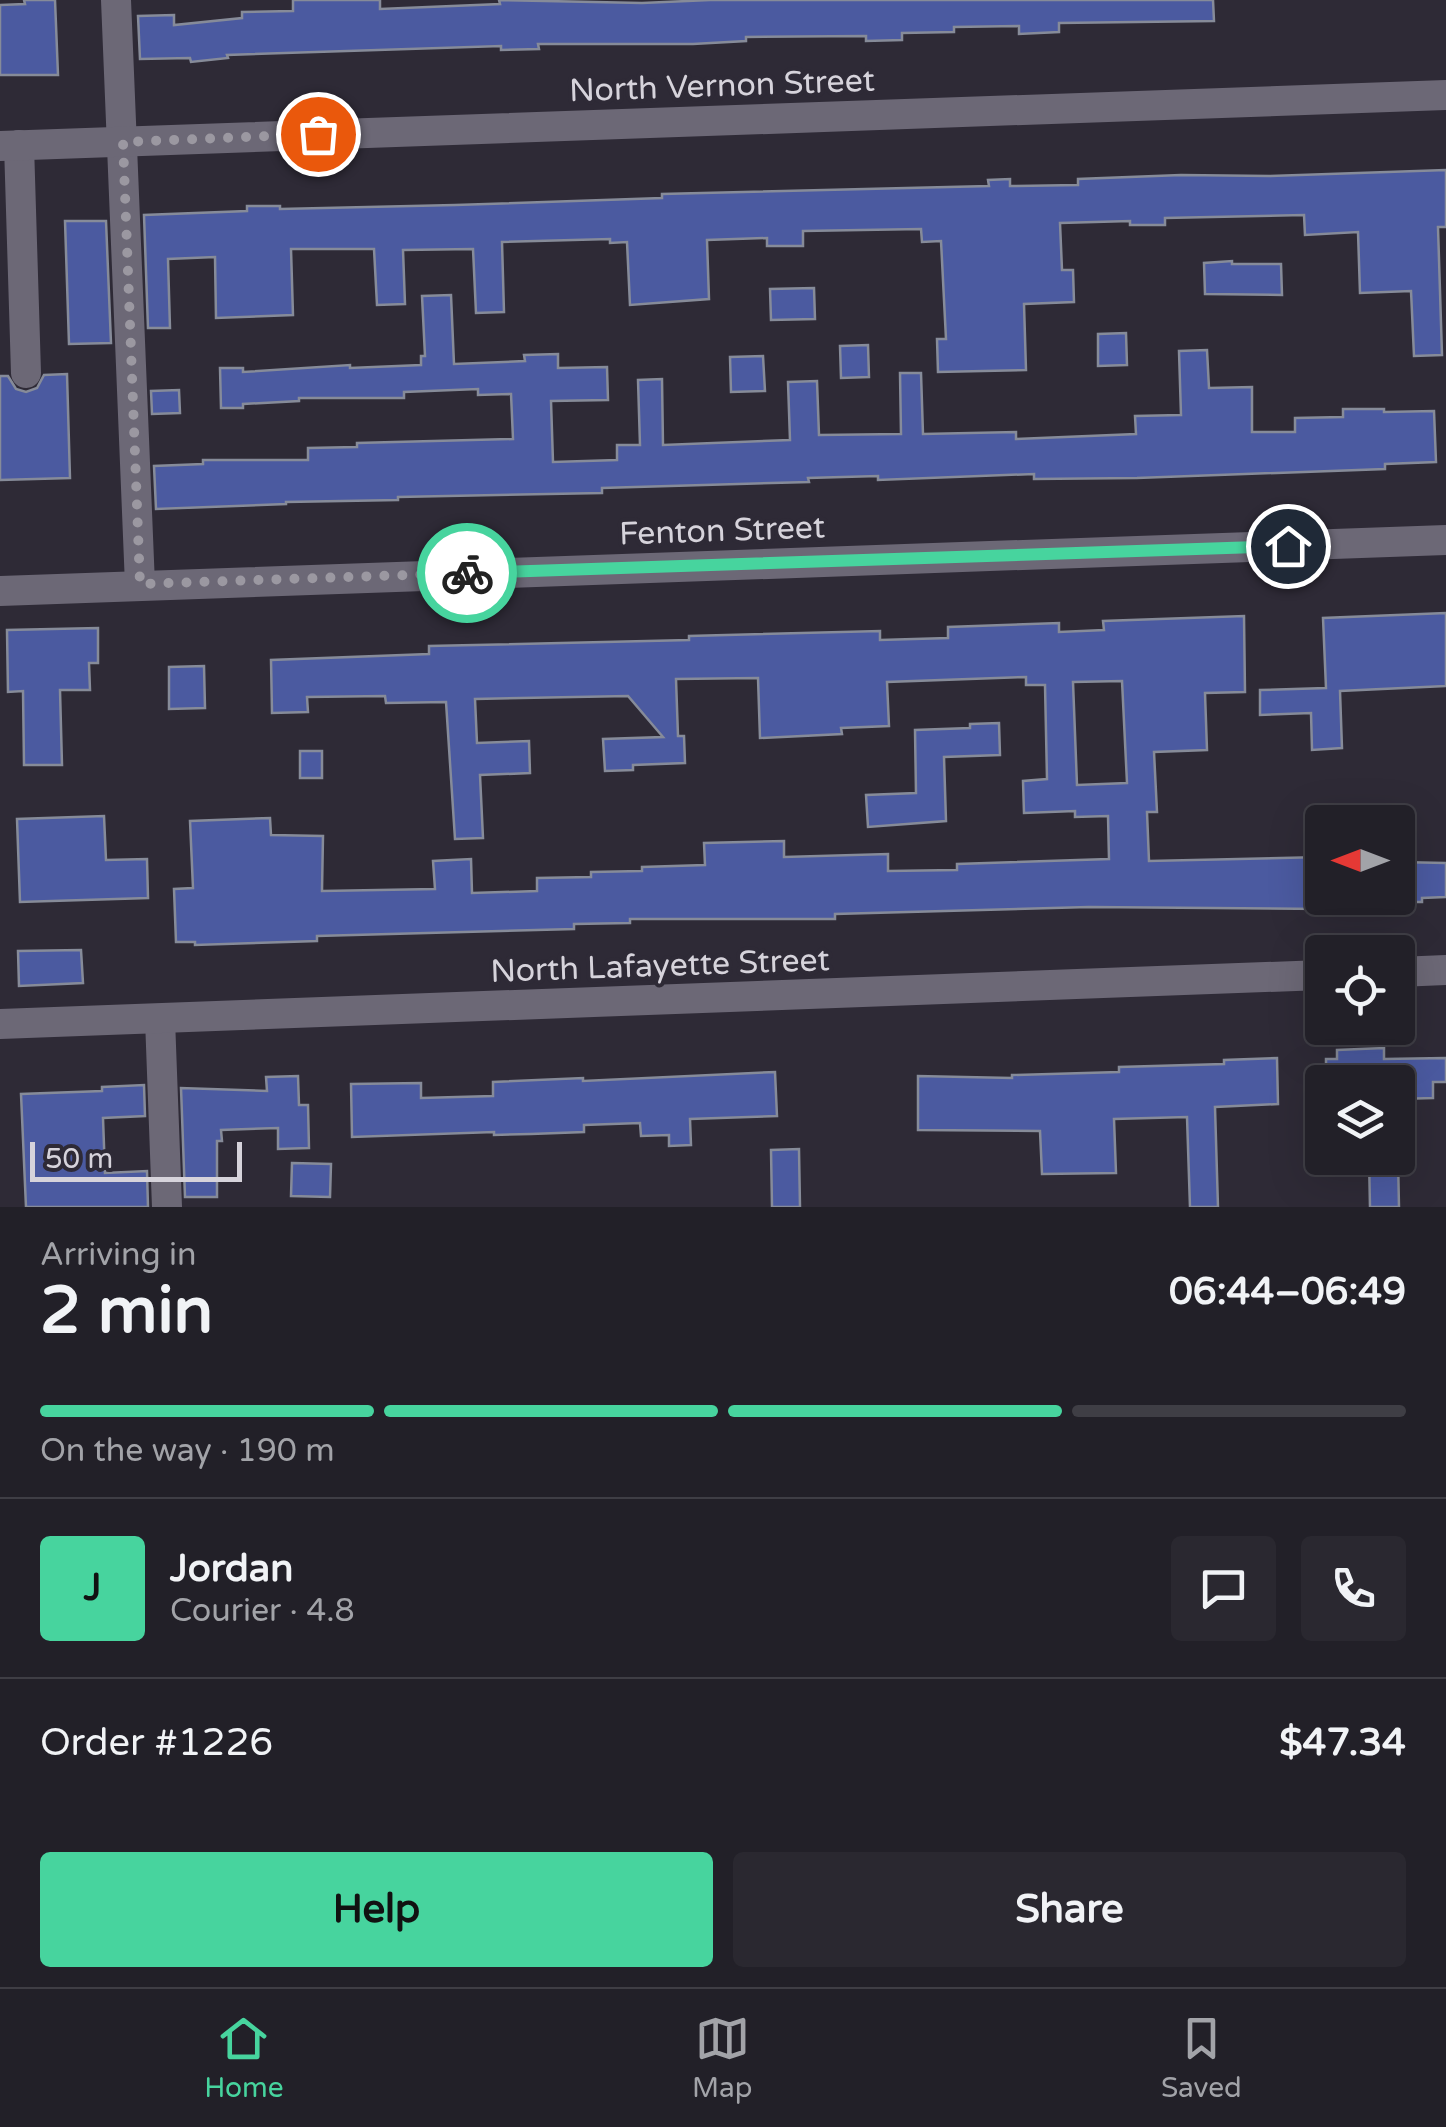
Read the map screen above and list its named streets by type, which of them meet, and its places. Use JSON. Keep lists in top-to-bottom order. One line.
{"streets":{"street":["North Vernon Street","Fenton Street","North Lafayette Street"]},"scale_bar":"50 m","north":"left","page":{"scale":"50 m","heading":["2 min","Arriving in","06:44–06:49"],"panel":["Jordan","Courier · 4.8","Order #1226","$47.34"],"bar":"On the way · 190 m","round":"J","buttons":["Help","Share"],"tabs":["Home","Map","Saved"]}}
